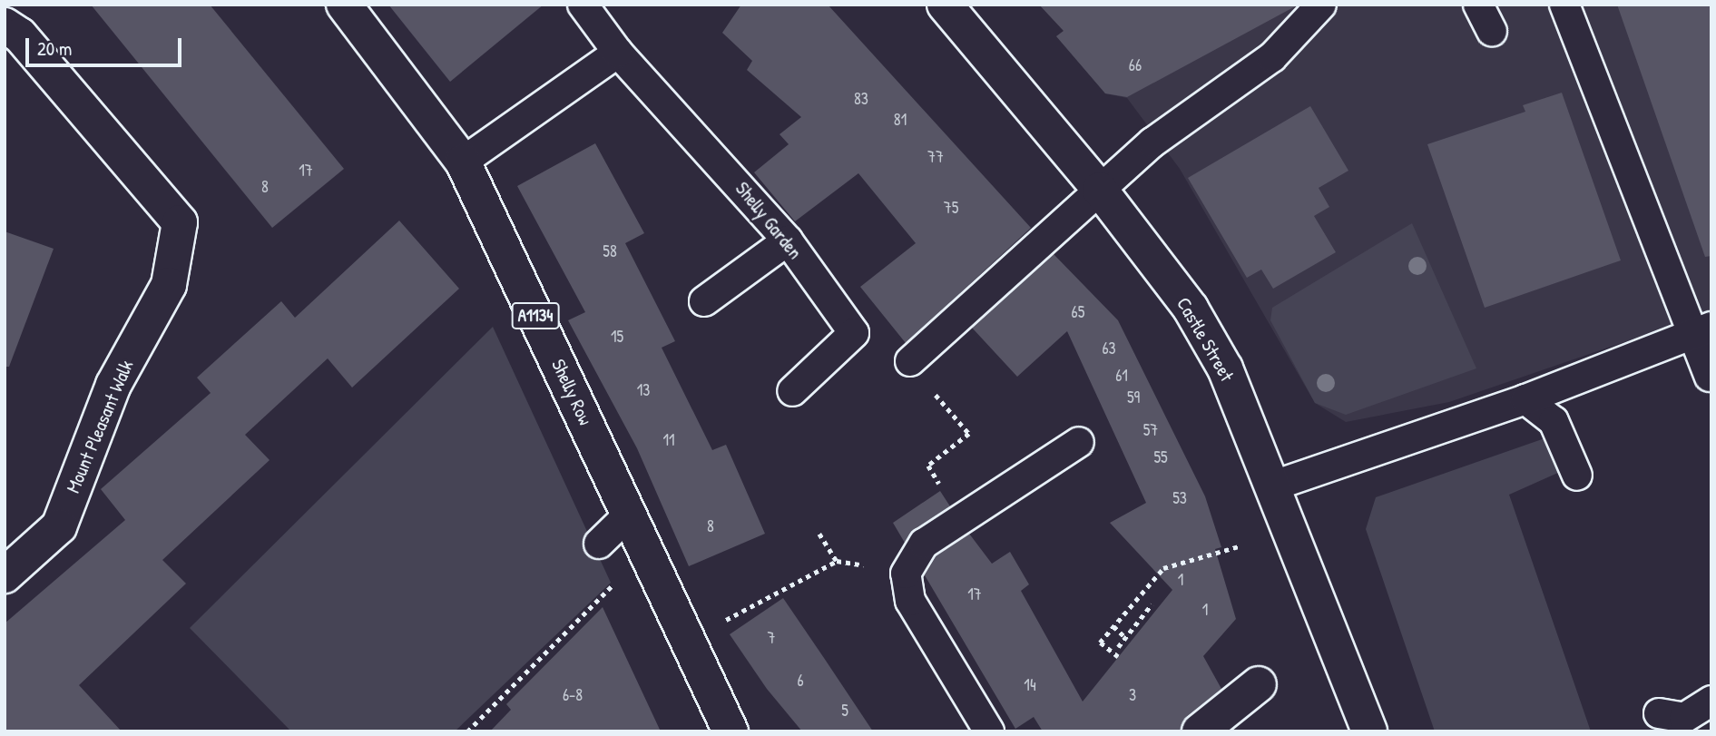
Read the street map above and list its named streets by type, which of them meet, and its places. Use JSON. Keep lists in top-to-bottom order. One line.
{"streets":{"street":["A1134","Castle Street","Shelly Row","Mount Pleasant Walk"],"lane":["Shelly Garden"]},"house_numbers":["66","83","81","77","17","8","75","58","65","15","63","61","13","59","57","11","55","53","8","1","17","1","7","6","14","6-8","3","5"],"scale_bar":"20 m"}
